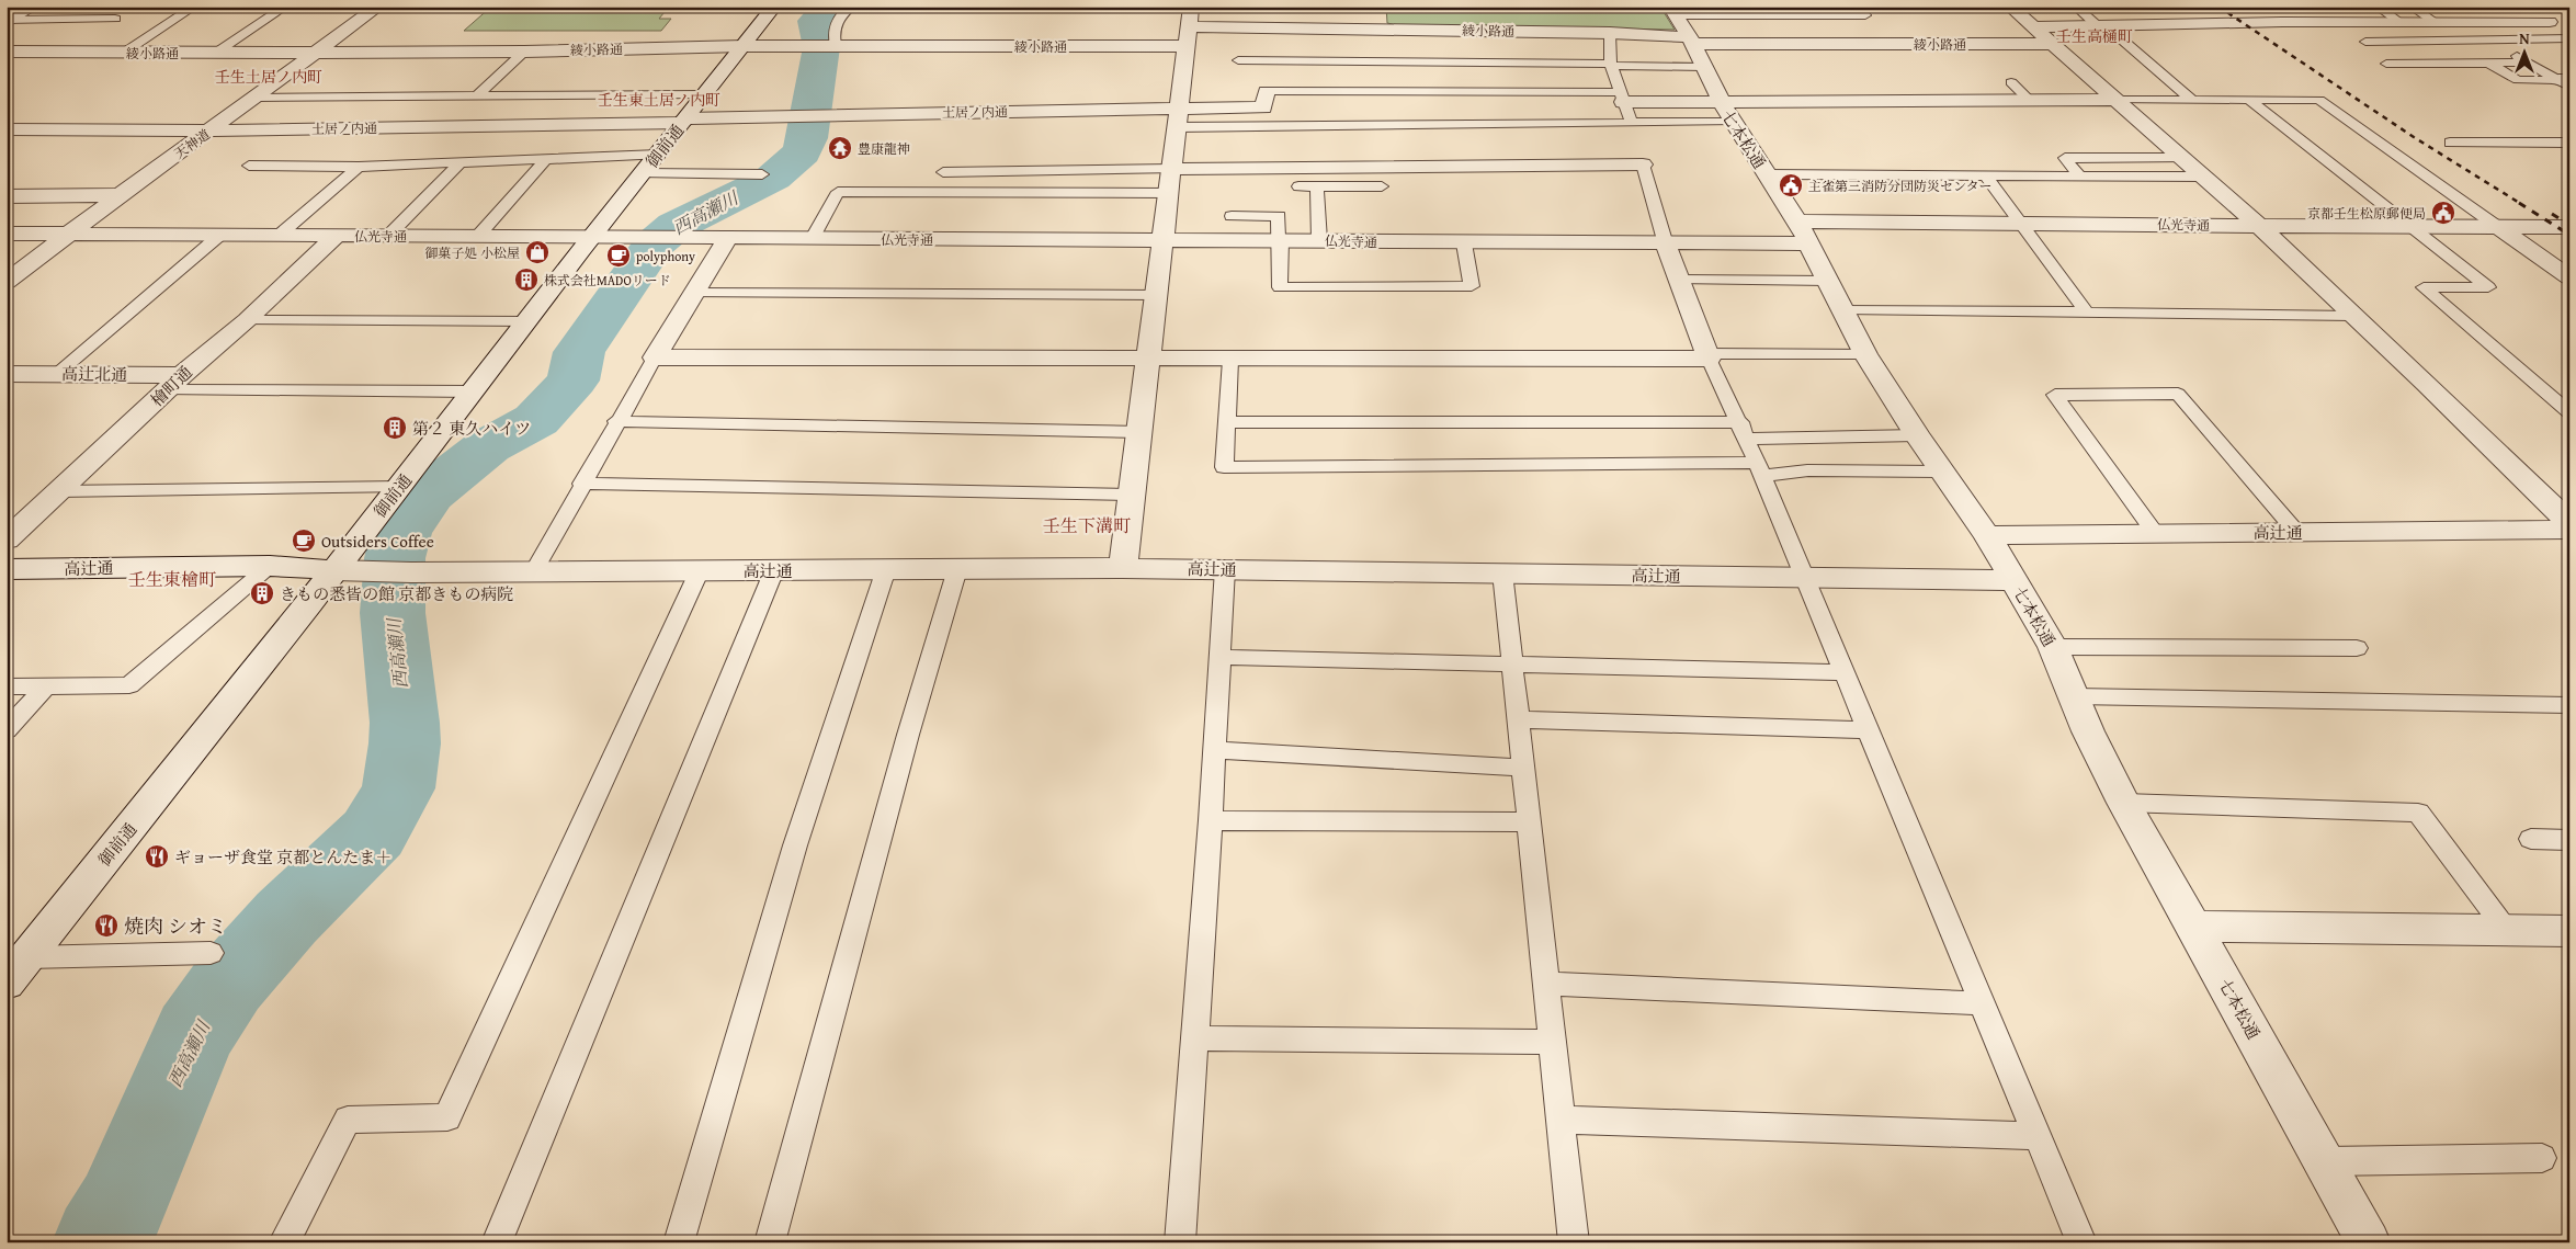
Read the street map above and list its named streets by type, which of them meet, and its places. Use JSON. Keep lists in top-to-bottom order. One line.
{"streets":{"street":["綾小路通","土居ノ内通","七本松通","天神道","御前通","仏光寺通","高辻北通","檜町通","高辻通"]},"crossings":[["綾小路通","七本松通"],["綾小路通","天神道"],["綾小路通","御前通"],["土居ノ内通","天神道"],["土居ノ内通","御前通"],["七本松通","仏光寺通"],["七本松通","高辻通"],["天神道","仏光寺通"],["御前通","仏光寺通"],["御前通","高辻通"],["仏光寺通","檜町通"],["高辻北通","檜町通"]],"districts":["壬生高樋町","壬生土居ノ内町","壬生東土居ノ内町","壬生下溝町","壬生東檜町"],"water":["西高瀬川"],"places":{"temple":["豊康龍神"],"public building":["主雀第三消防分団防災センター","京都壬生松原郵便局"],"shop":["御菓子処 小松屋"],"cafe":["polyphony","Outsiders Coffee"],"building":["株式会社MADOリード","第２ 東久ハイツ","きもの悉皆の館 京都きもの病院"],"restaurant":["ギョーザ食堂 京都とんたま＋","焼肉 シオミ"]},"north":"top"}
